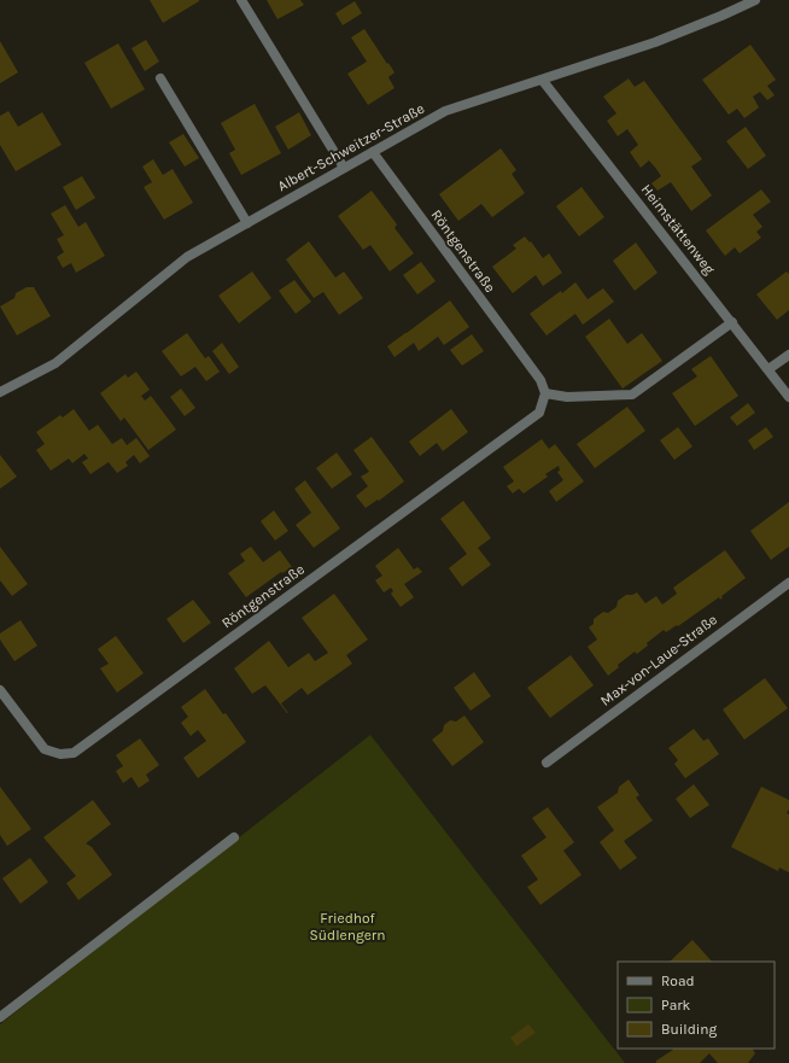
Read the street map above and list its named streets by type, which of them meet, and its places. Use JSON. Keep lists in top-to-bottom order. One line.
{"streets":{"street":["Albert-Schweitzer-Straße","Heimstättenweg","Röntgenstraße","Max-von-Laue-Straße"]},"crossings":[["Albert-Schweitzer-Straße","Heimstättenweg"],["Albert-Schweitzer-Straße","Röntgenstraße"]],"parks":["Friedhof Südlengern"],"legend":["Road","Park","Building"]}
